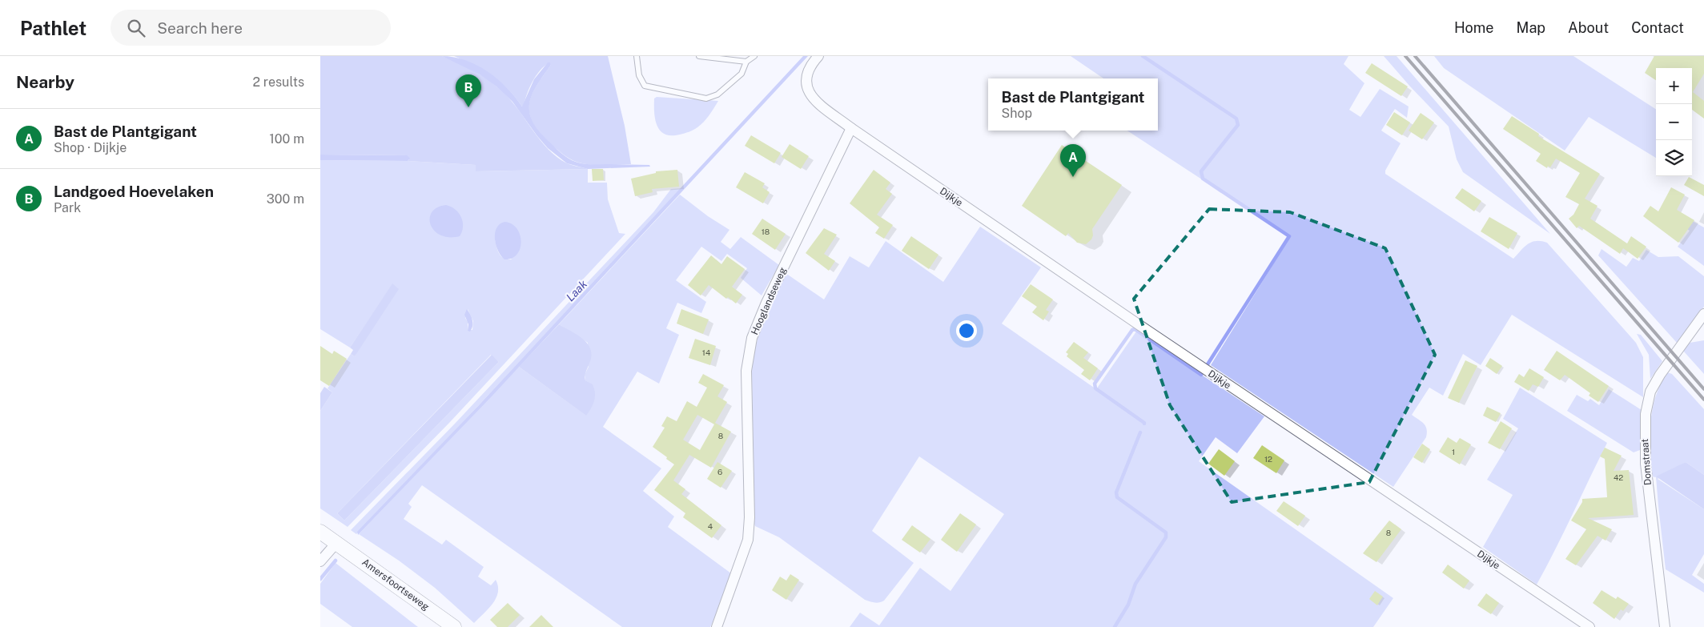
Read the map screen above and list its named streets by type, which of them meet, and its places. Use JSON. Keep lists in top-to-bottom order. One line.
{"streets":{"main road":["Amersfoortseweg"],"street":["Dijkje","Hooglandseweg","Domstraat"]},"crossings":[["Dijkje","Hooglandseweg"]],"water":["Laak"],"house_numbers":["18","14","8","1","12","6","42","4","8"],"page":{"header":"Pathlet","search":"Search here","nav":["Home","Map","About","Contact"],"heading":["Nearby","2 results"],"map_buttons":["+","−"],"pins":["B","A"],"popup":["Bast de Plantgigant","Shop"],"list":[{"mark":"A","name":"Bast de Plantgigant","note":"Shop · Dijkje","value":"100 m"},{"mark":"B","name":"Landgoed Hoevelaken","note":"Park","value":"300 m"}]}}
